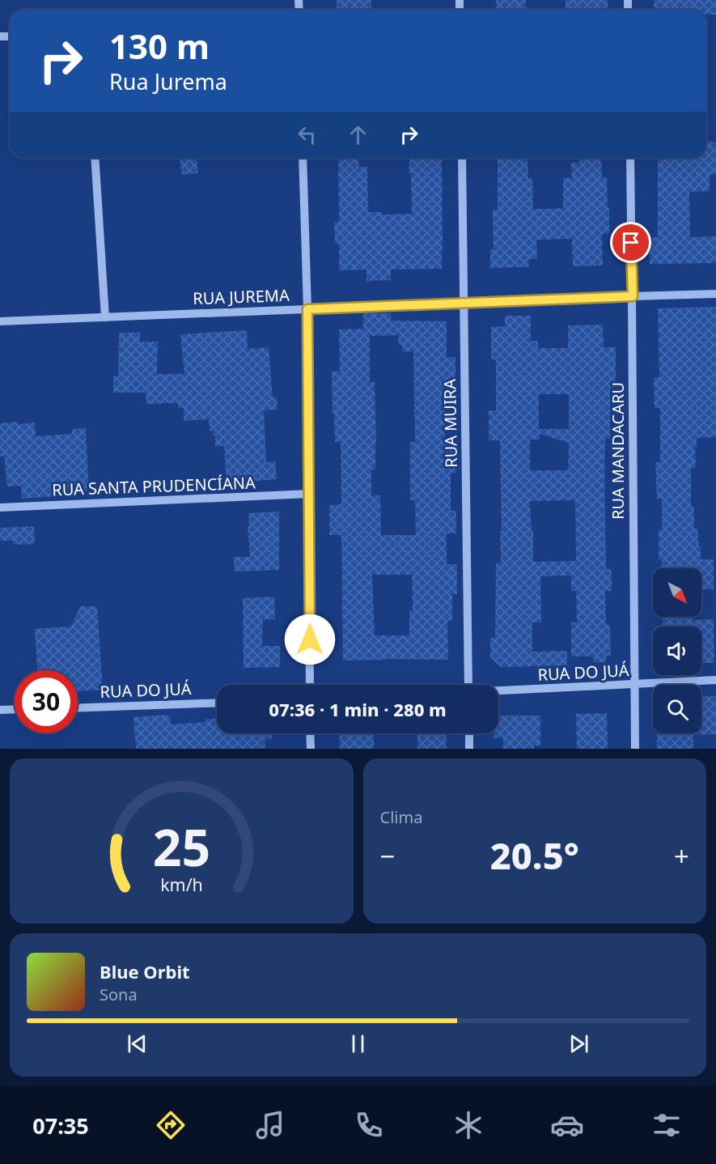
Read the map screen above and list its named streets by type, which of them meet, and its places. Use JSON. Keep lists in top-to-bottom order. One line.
{"streets":{"street":["RUA JUREMA","RUA MUIRA","RUA MANDACARU","RUA SANTA PRUDENCÍANA","RUA DO JUÁ"]},"crossings":[["RUA JUREMA","RUA MUIRA"],["RUA JUREMA","RUA MANDACARU"],["RUA MANDACARU","RUA DO JUÁ"]],"north":"bottom right","page":{"turn":["130 m","Rua Jurema"],"limit":"30","trip":"07:36 · 1 min · 280 m","tile":"Clima","heat":["−","20.5°","+"],"song":["Blue Orbit","Sona"],"tabs":"07:35","gauge":["25","km/h"]}}
